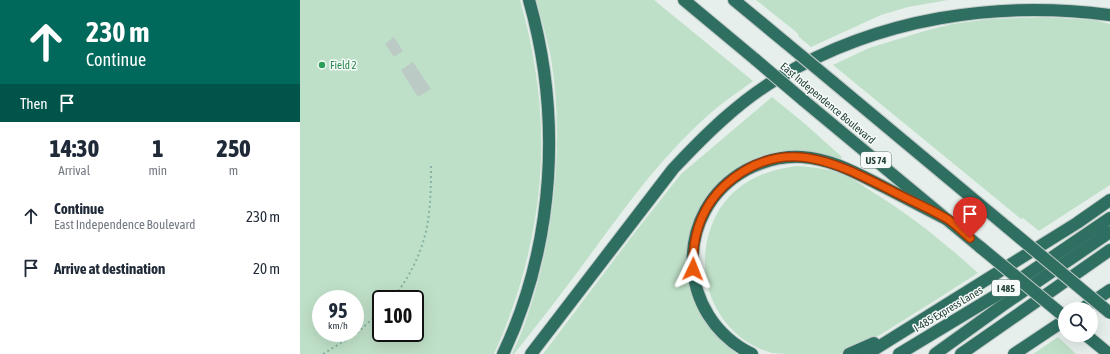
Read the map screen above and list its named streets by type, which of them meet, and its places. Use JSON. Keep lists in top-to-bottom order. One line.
{"streets":{"highway":["East Independence Boulevard","US 74","I 485","I-485 Express Lanes"]},"places":["Field 2"],"page":{"turn":["230 m","Continue"],"then":"Then","eta":["14:30","Arrival","1","min","250","m"],"list":[{"name":"Continue","note":"East Independence Boulevard","value":"230 m"},{"name":"Arrive at destination","value":"20 m"}],"speed":"95 km/h","limit":"100"}}
